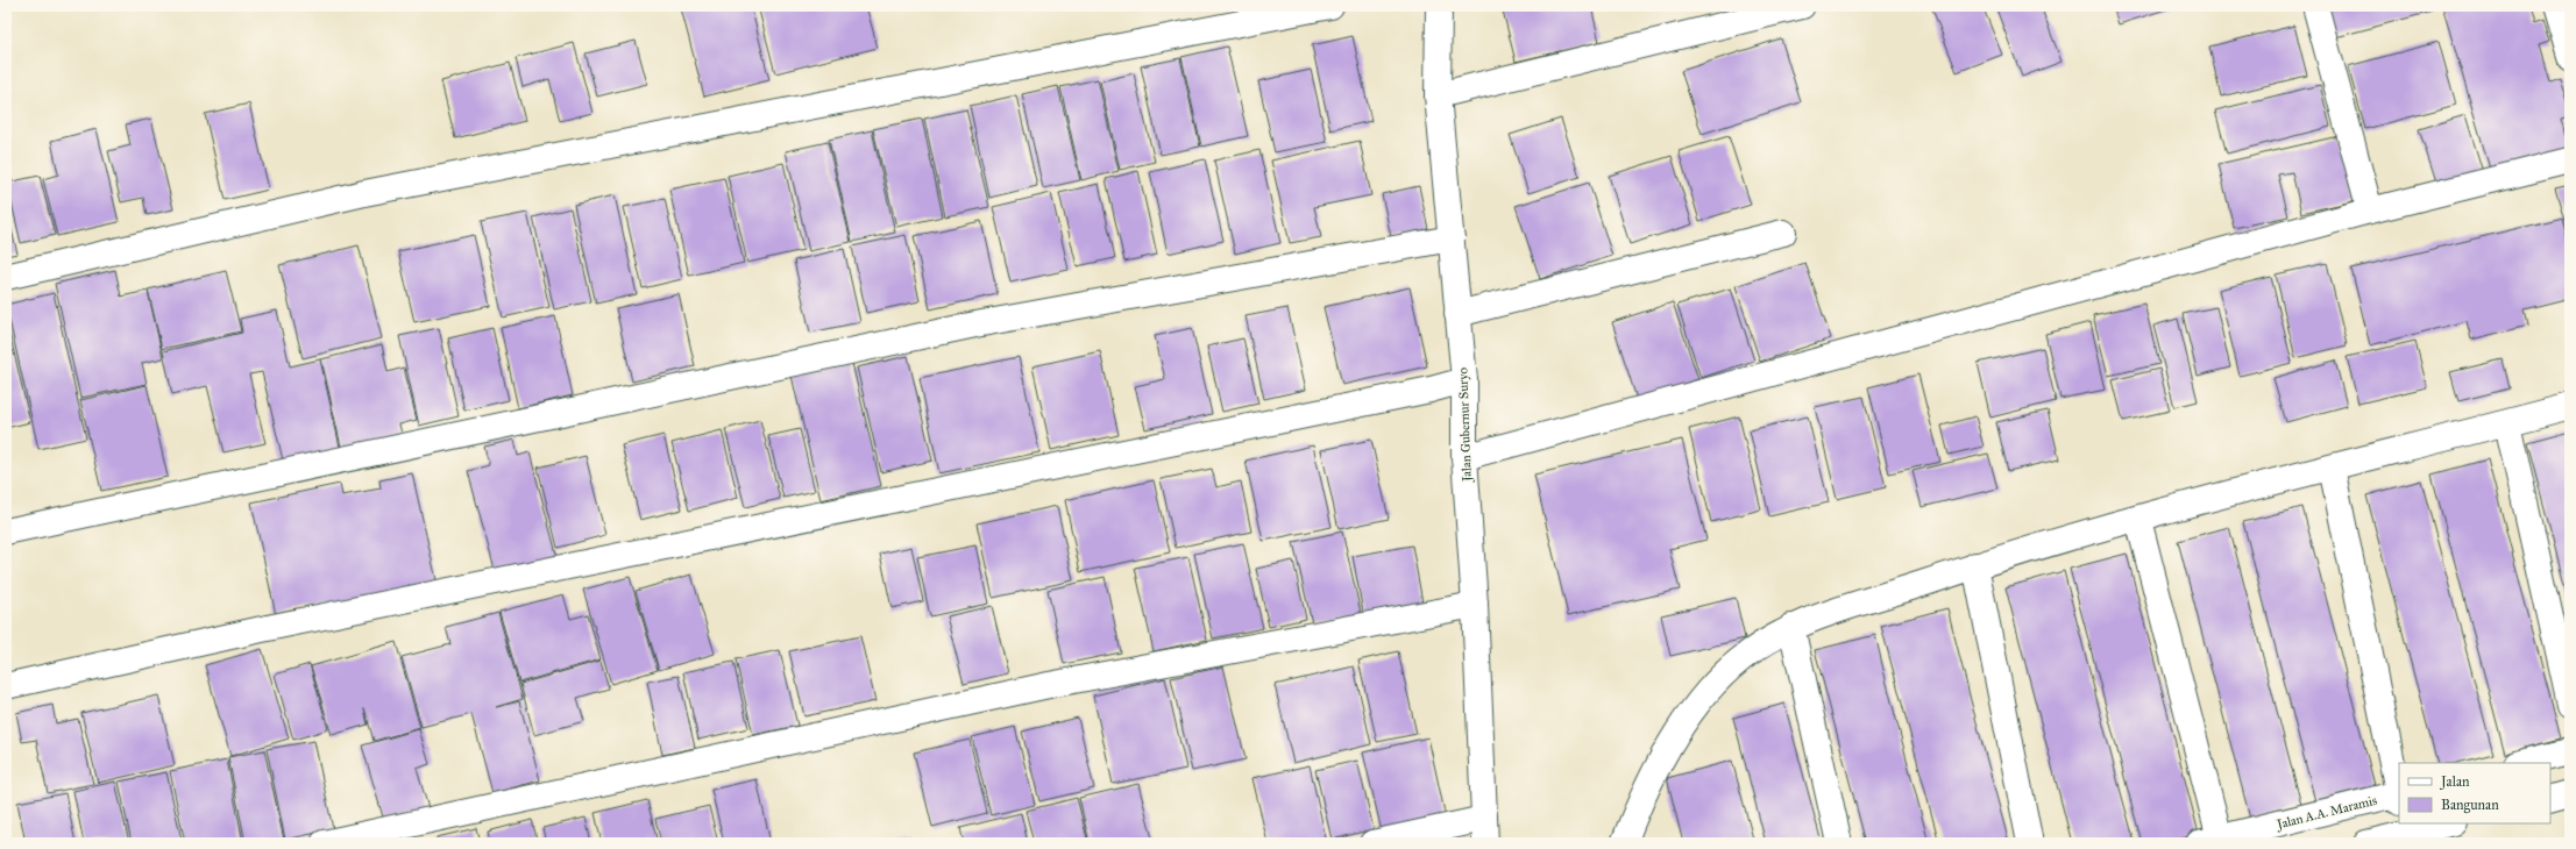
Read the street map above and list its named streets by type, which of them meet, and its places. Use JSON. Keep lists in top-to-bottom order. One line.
{"streets":{"street":["Jalan Gubernur Suryo","Jalan A.A. Maramis"]},"legend":["Jalan","Bangunan"]}
